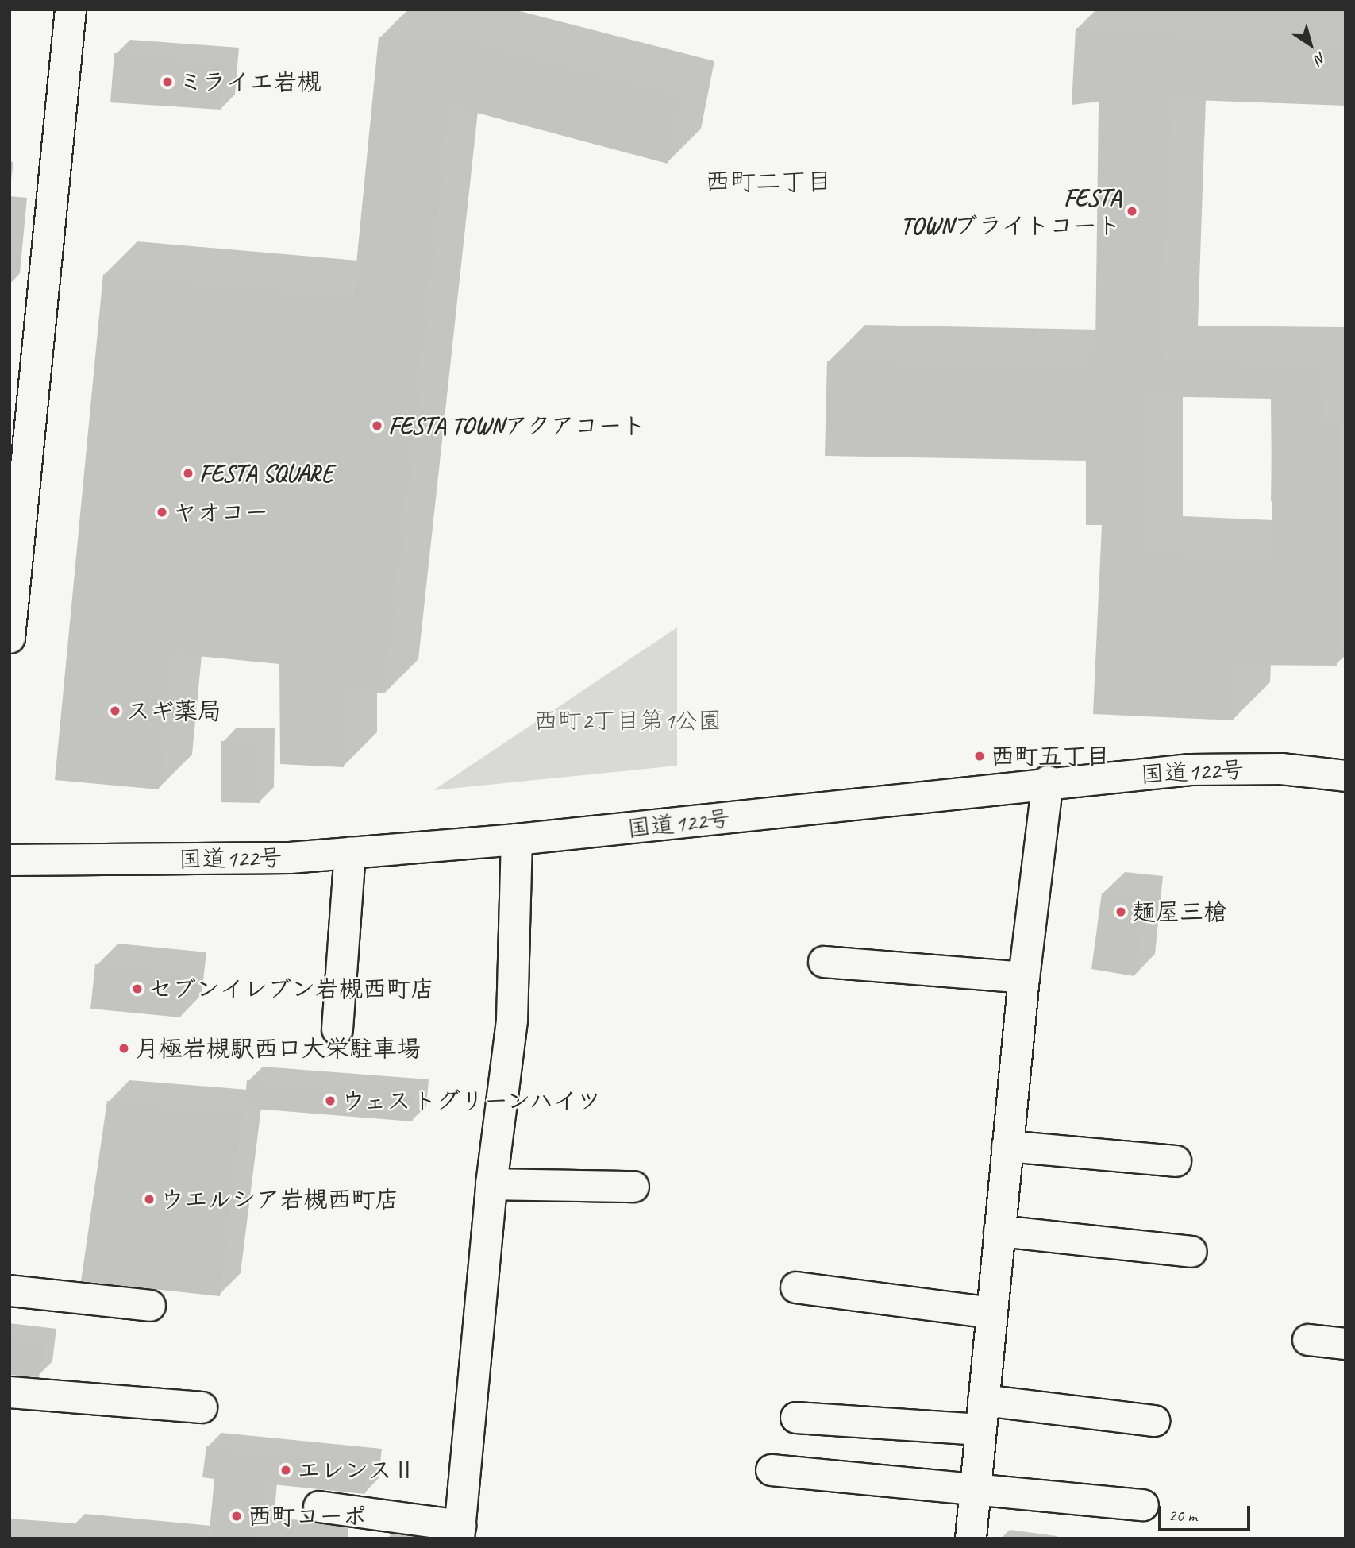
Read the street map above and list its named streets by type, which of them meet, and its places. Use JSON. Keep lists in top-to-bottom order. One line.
{"streets":{"main road":["国道122号"]},"districts":["西町二丁目"],"parks":["西町2丁目第1公園"],"places":["ミライエ岩槻","FESTA TOWNブライトコート","FESTA TOWNアクアコート","FESTA SQUARE","ヤオコー","スギ薬局","西町五丁目","麺屋三槍","セブンイレブン岩槻西町店","月極岩槻駅西口大栄駐車場","ウェストグリーンハイツ","ウエルシア岩槻西町店","エレンスⅡ","西町コーポ"],"scale_bar":"20 m","north":"bottom right"}
